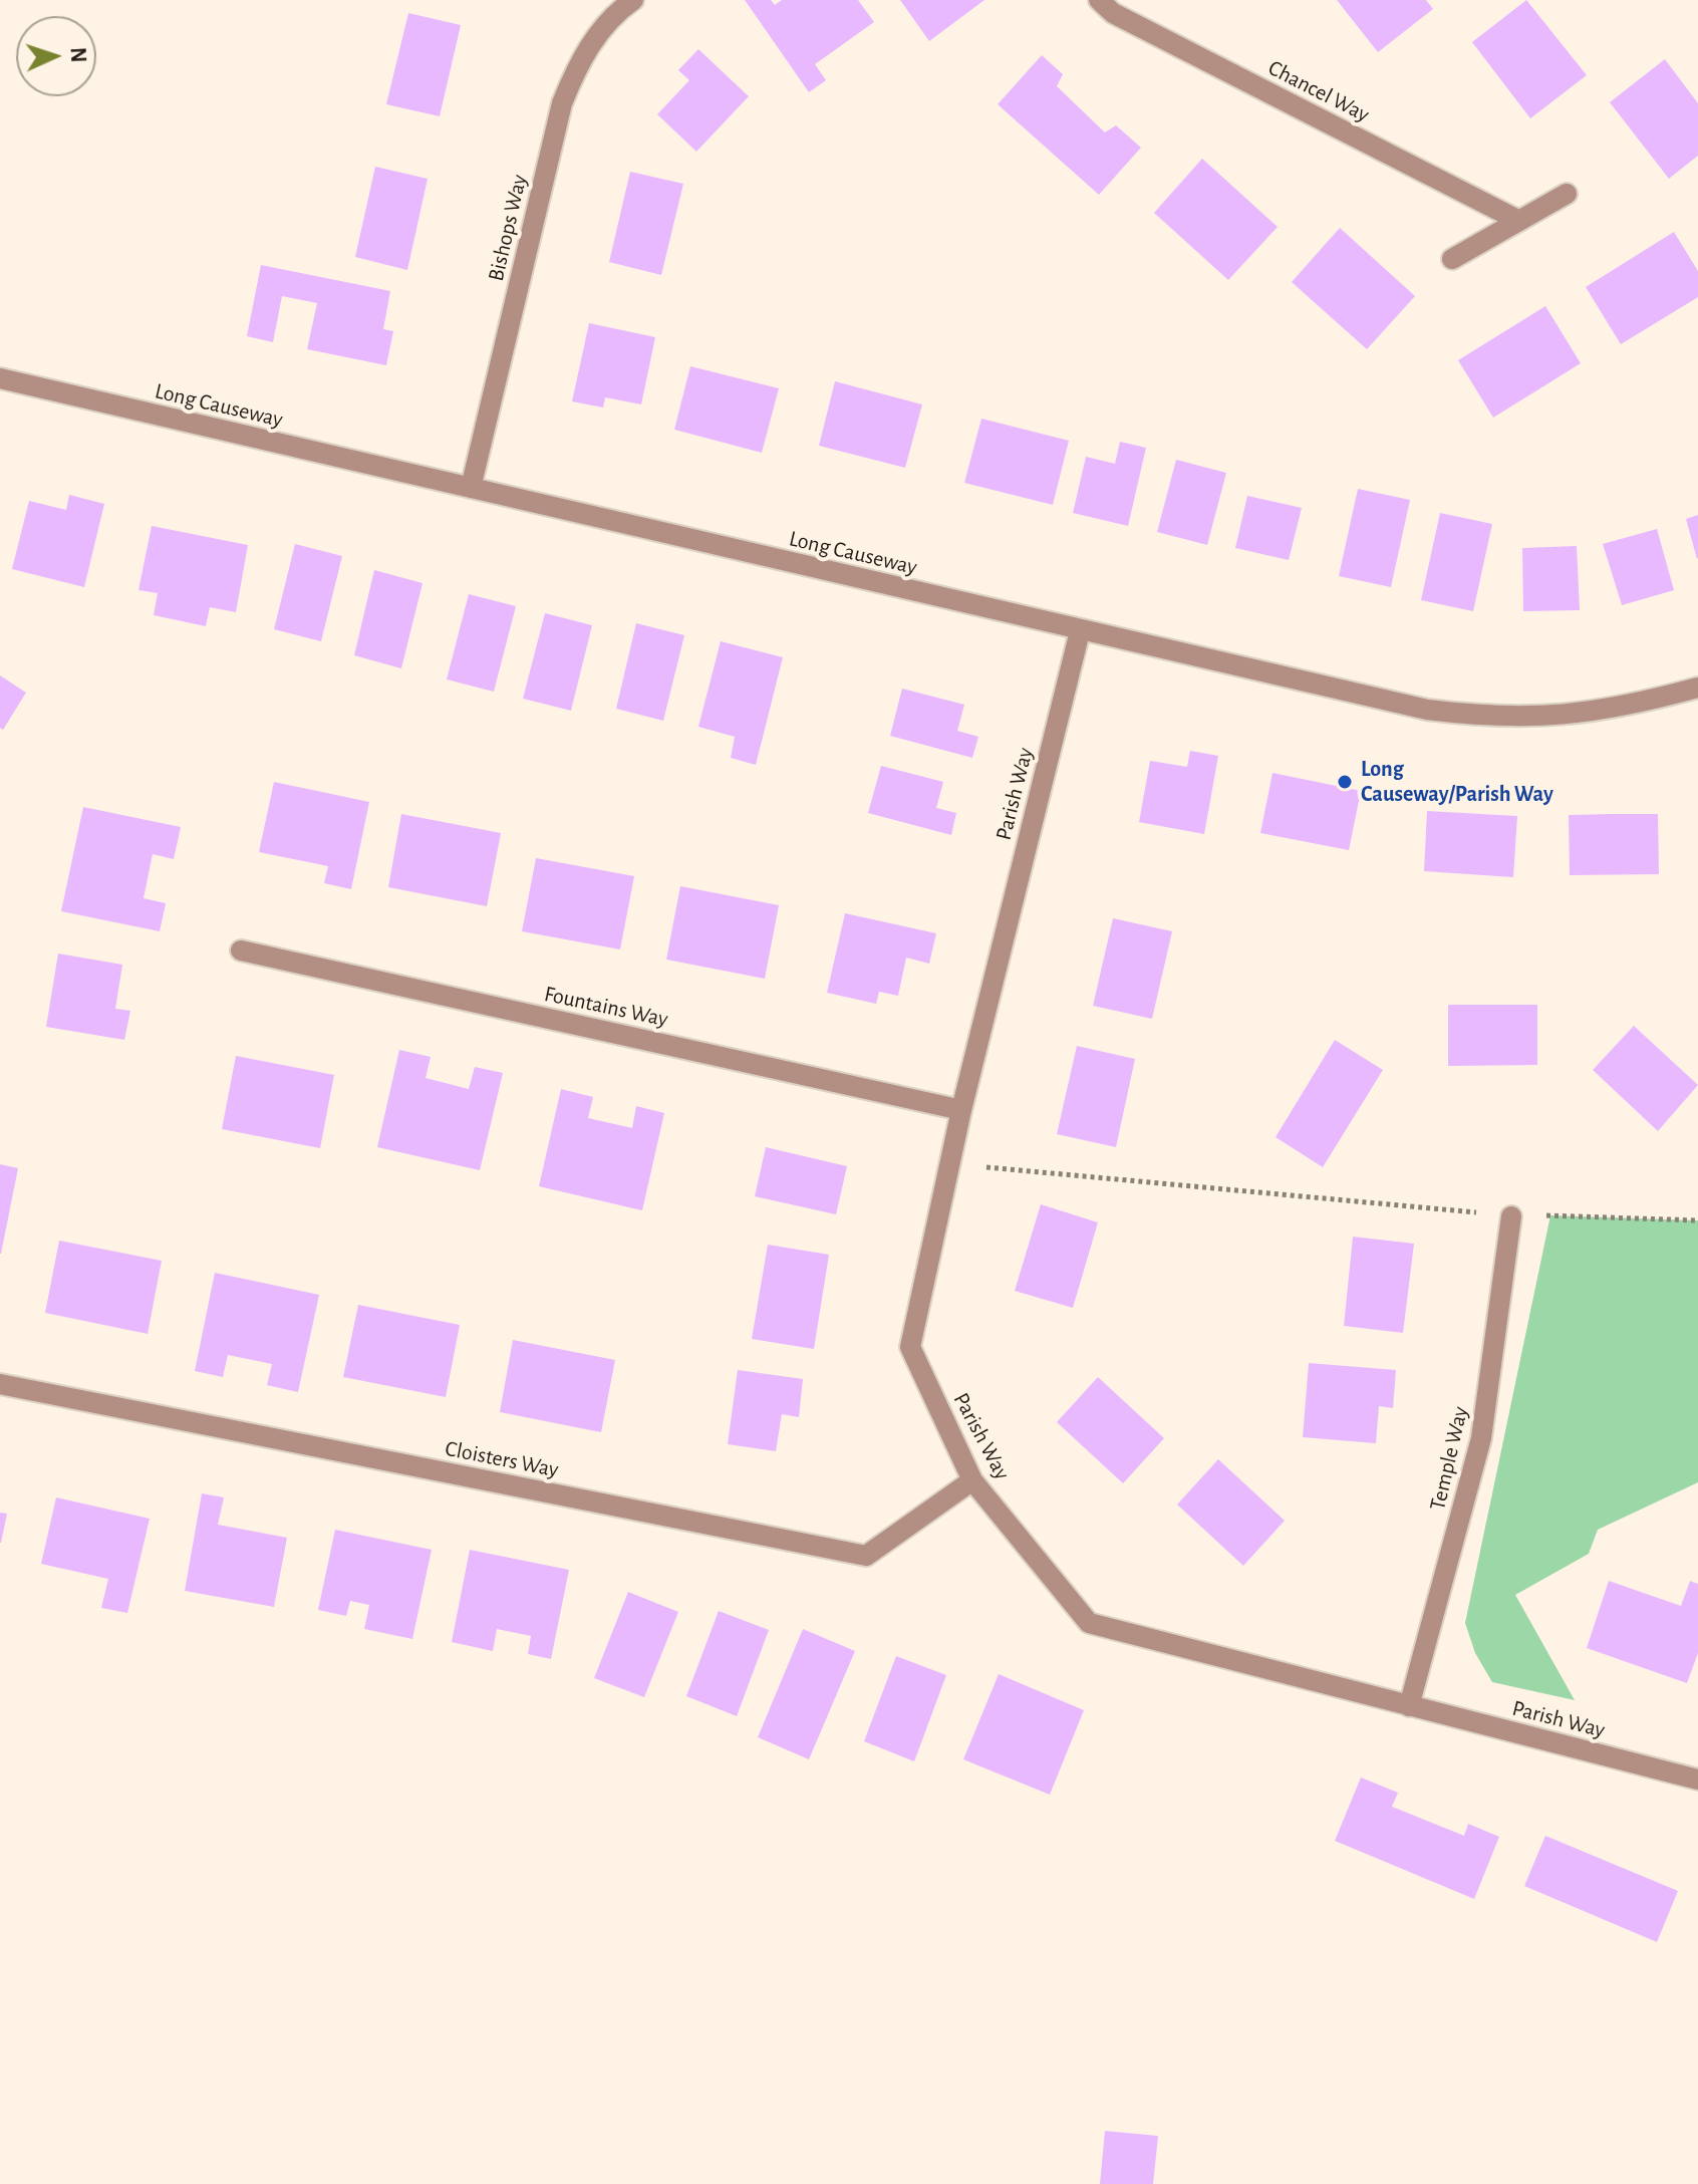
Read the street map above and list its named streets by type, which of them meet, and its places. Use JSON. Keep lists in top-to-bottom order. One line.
{"streets":{"street":["Chancel Way","Bishops Way","Long Causeway","Parish Way","Fountains Way","Temple Way","Cloisters Way"]},"crossings":[["Bishops Way","Long Causeway"],["Long Causeway","Parish Way"],["Parish Way","Fountains Way"],["Parish Way","Temple Way"],["Parish Way","Cloisters Way"]],"places":["Long Causeway/Parish Way"],"north":"right"}
